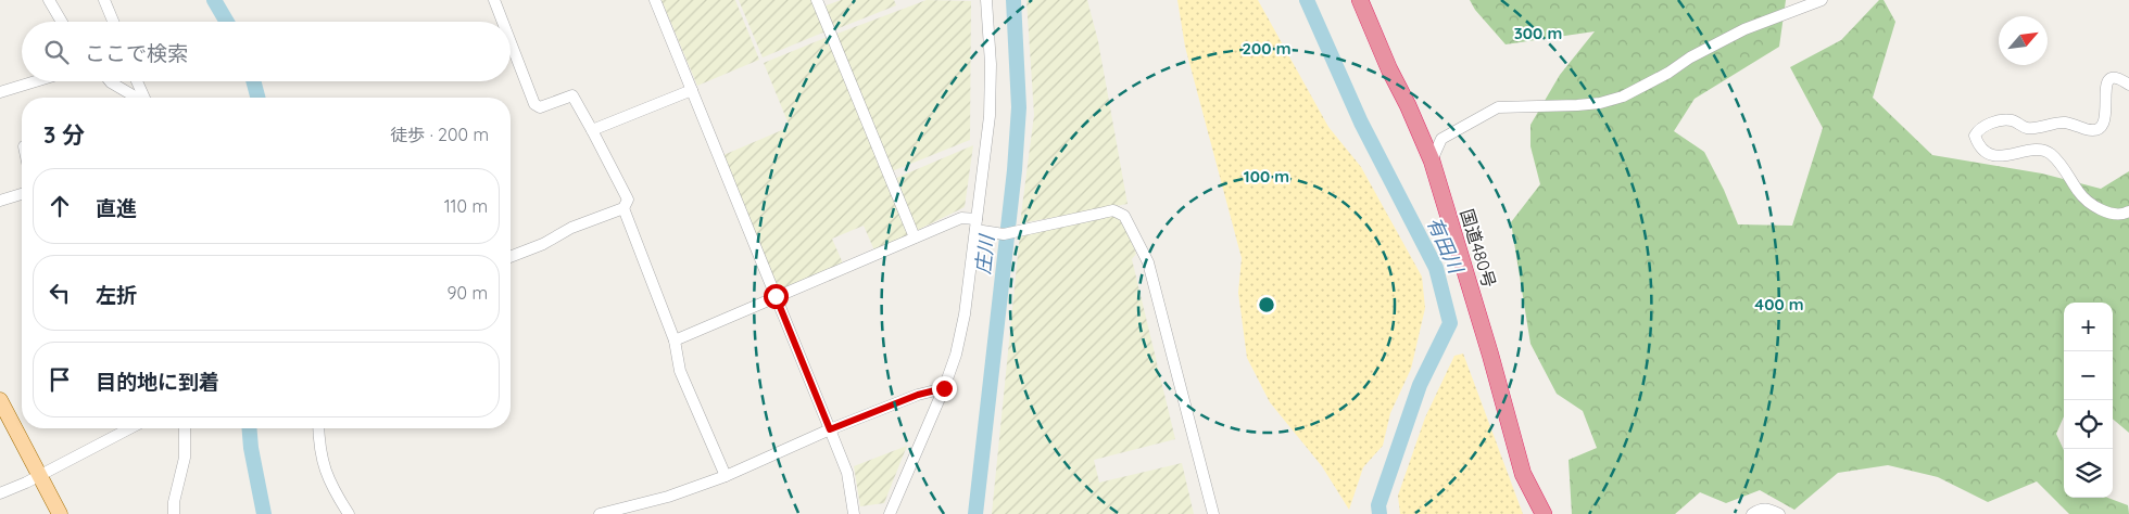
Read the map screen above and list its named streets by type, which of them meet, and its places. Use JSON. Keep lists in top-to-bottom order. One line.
{"streets":{"highway":["国道480号"]},"water":["有田川","庄川"],"north":"top right","page":{"search":"ここで検索","heading":["3 分","徒歩 · 200 m"],"list":[["直進","110 m"],["左折","90 m"],"目的地に到着"],"map_buttons":["+","−"]},"rings":["300 m","200 m","100 m","400 m"]}
